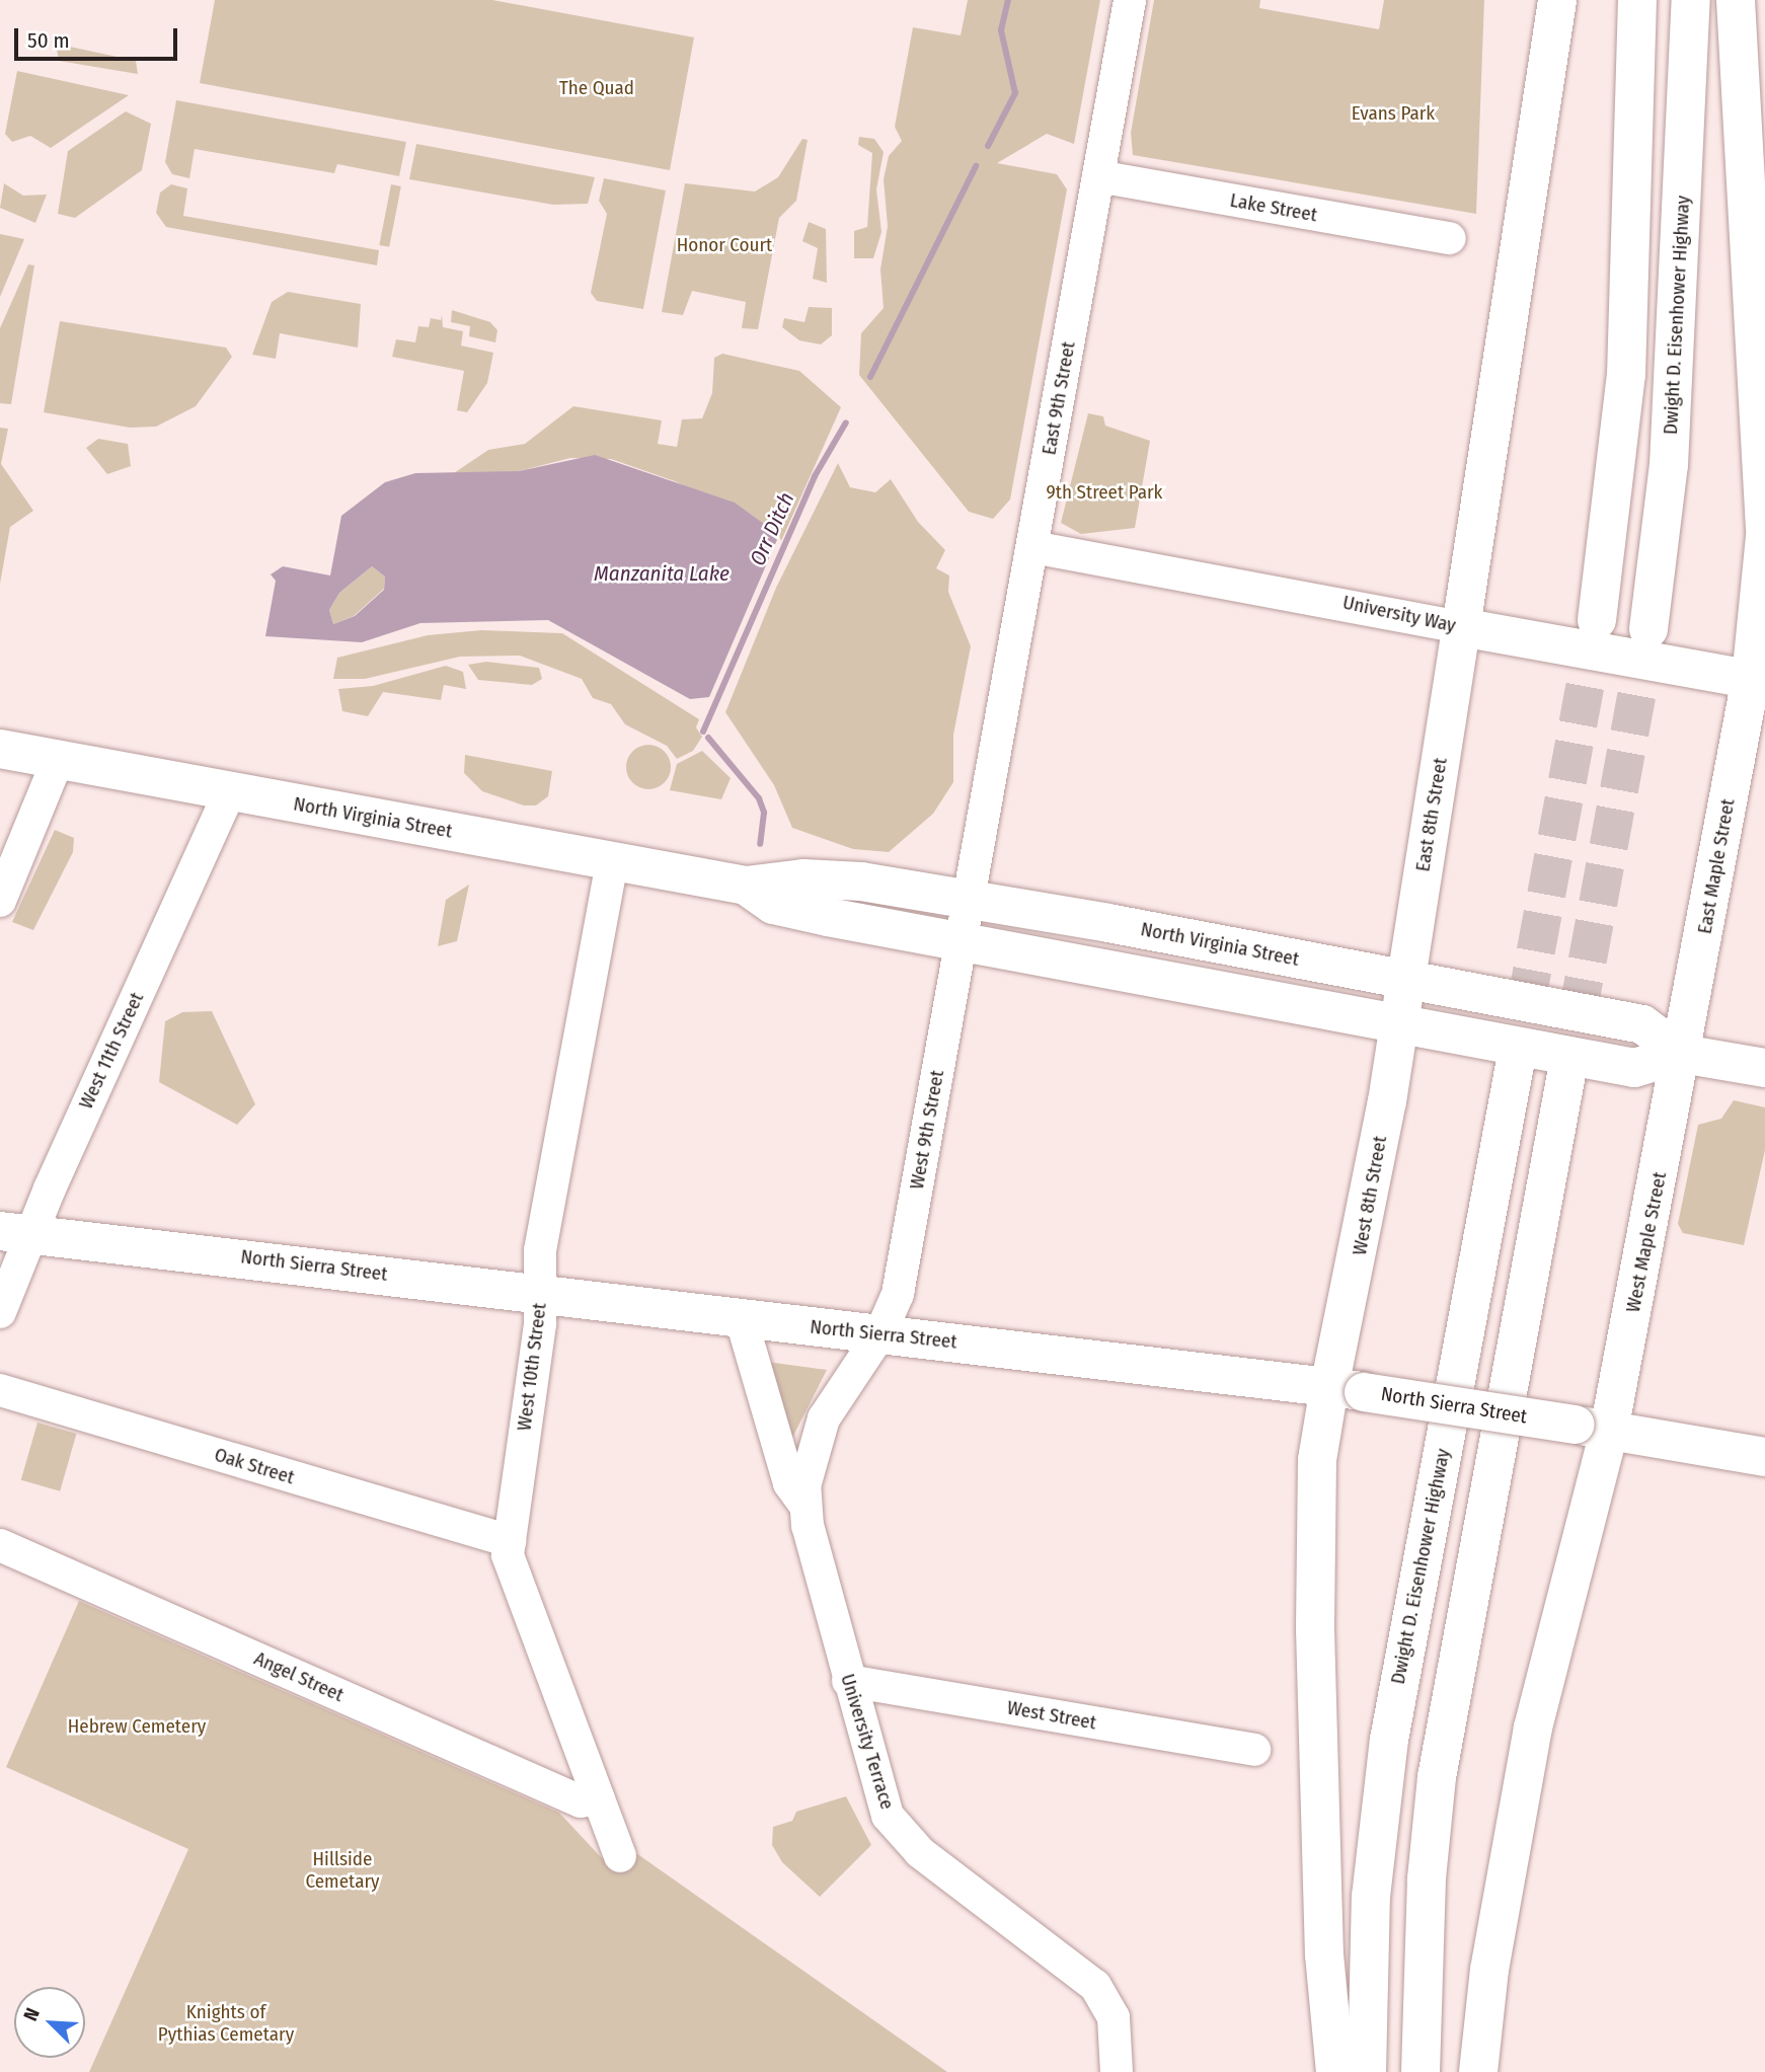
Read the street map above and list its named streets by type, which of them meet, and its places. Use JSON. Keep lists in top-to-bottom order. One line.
{"streets":{"main road":["Dwight D. Eisenhower Highway","University Way","East 8th Street","North Virginia Street","East Maple Street","West 8th Street","West Maple Street","North Sierra Street"],"street":["Lake Street","East 9th Street","West 11th Street","West 9th Street","West 10th Street","Oak Street","Angel Street","West Street","University Terrace"]},"crossings":[["Lake Street","East 9th Street"],["East 9th Street","University Way"],["East 9th Street","North Virginia Street"],["East 9th Street","West 9th Street"],["University Way","East 8th Street"],["University Way","East Maple Street"],["East 8th Street","North Virginia Street"],["East 8th Street","West 8th Street"],["North Virginia Street","East Maple Street"],["North Virginia Street","West 11th Street"],["North Virginia Street","West 9th Street"],["North Virginia Street","West 8th Street"],["North Virginia Street","West Maple Street"],["North Virginia Street","West 10th Street"],["East Maple Street","West Maple Street"],["West 11th Street","North Sierra Street"],["West 9th Street","North Sierra Street"],["West 9th Street","University Terrace"],["West 8th Street","North Sierra Street"],["West Maple Street","North Sierra Street"],["North Sierra Street","West 10th Street"],["North Sierra Street","University Terrace"],["West 10th Street","Oak Street"],["West 10th Street","Angel Street"],["West Street","University Terrace"]],"water":["Orr Ditch","Manzanita Lake"],"parks":["The Quad","Evans Park","Honor Court","9th Street Park","Hebrew Cemetery","Hillside Cemetary","Knights of Pythias Cemetary"],"scale_bar":"50 m","north":"top left"}
